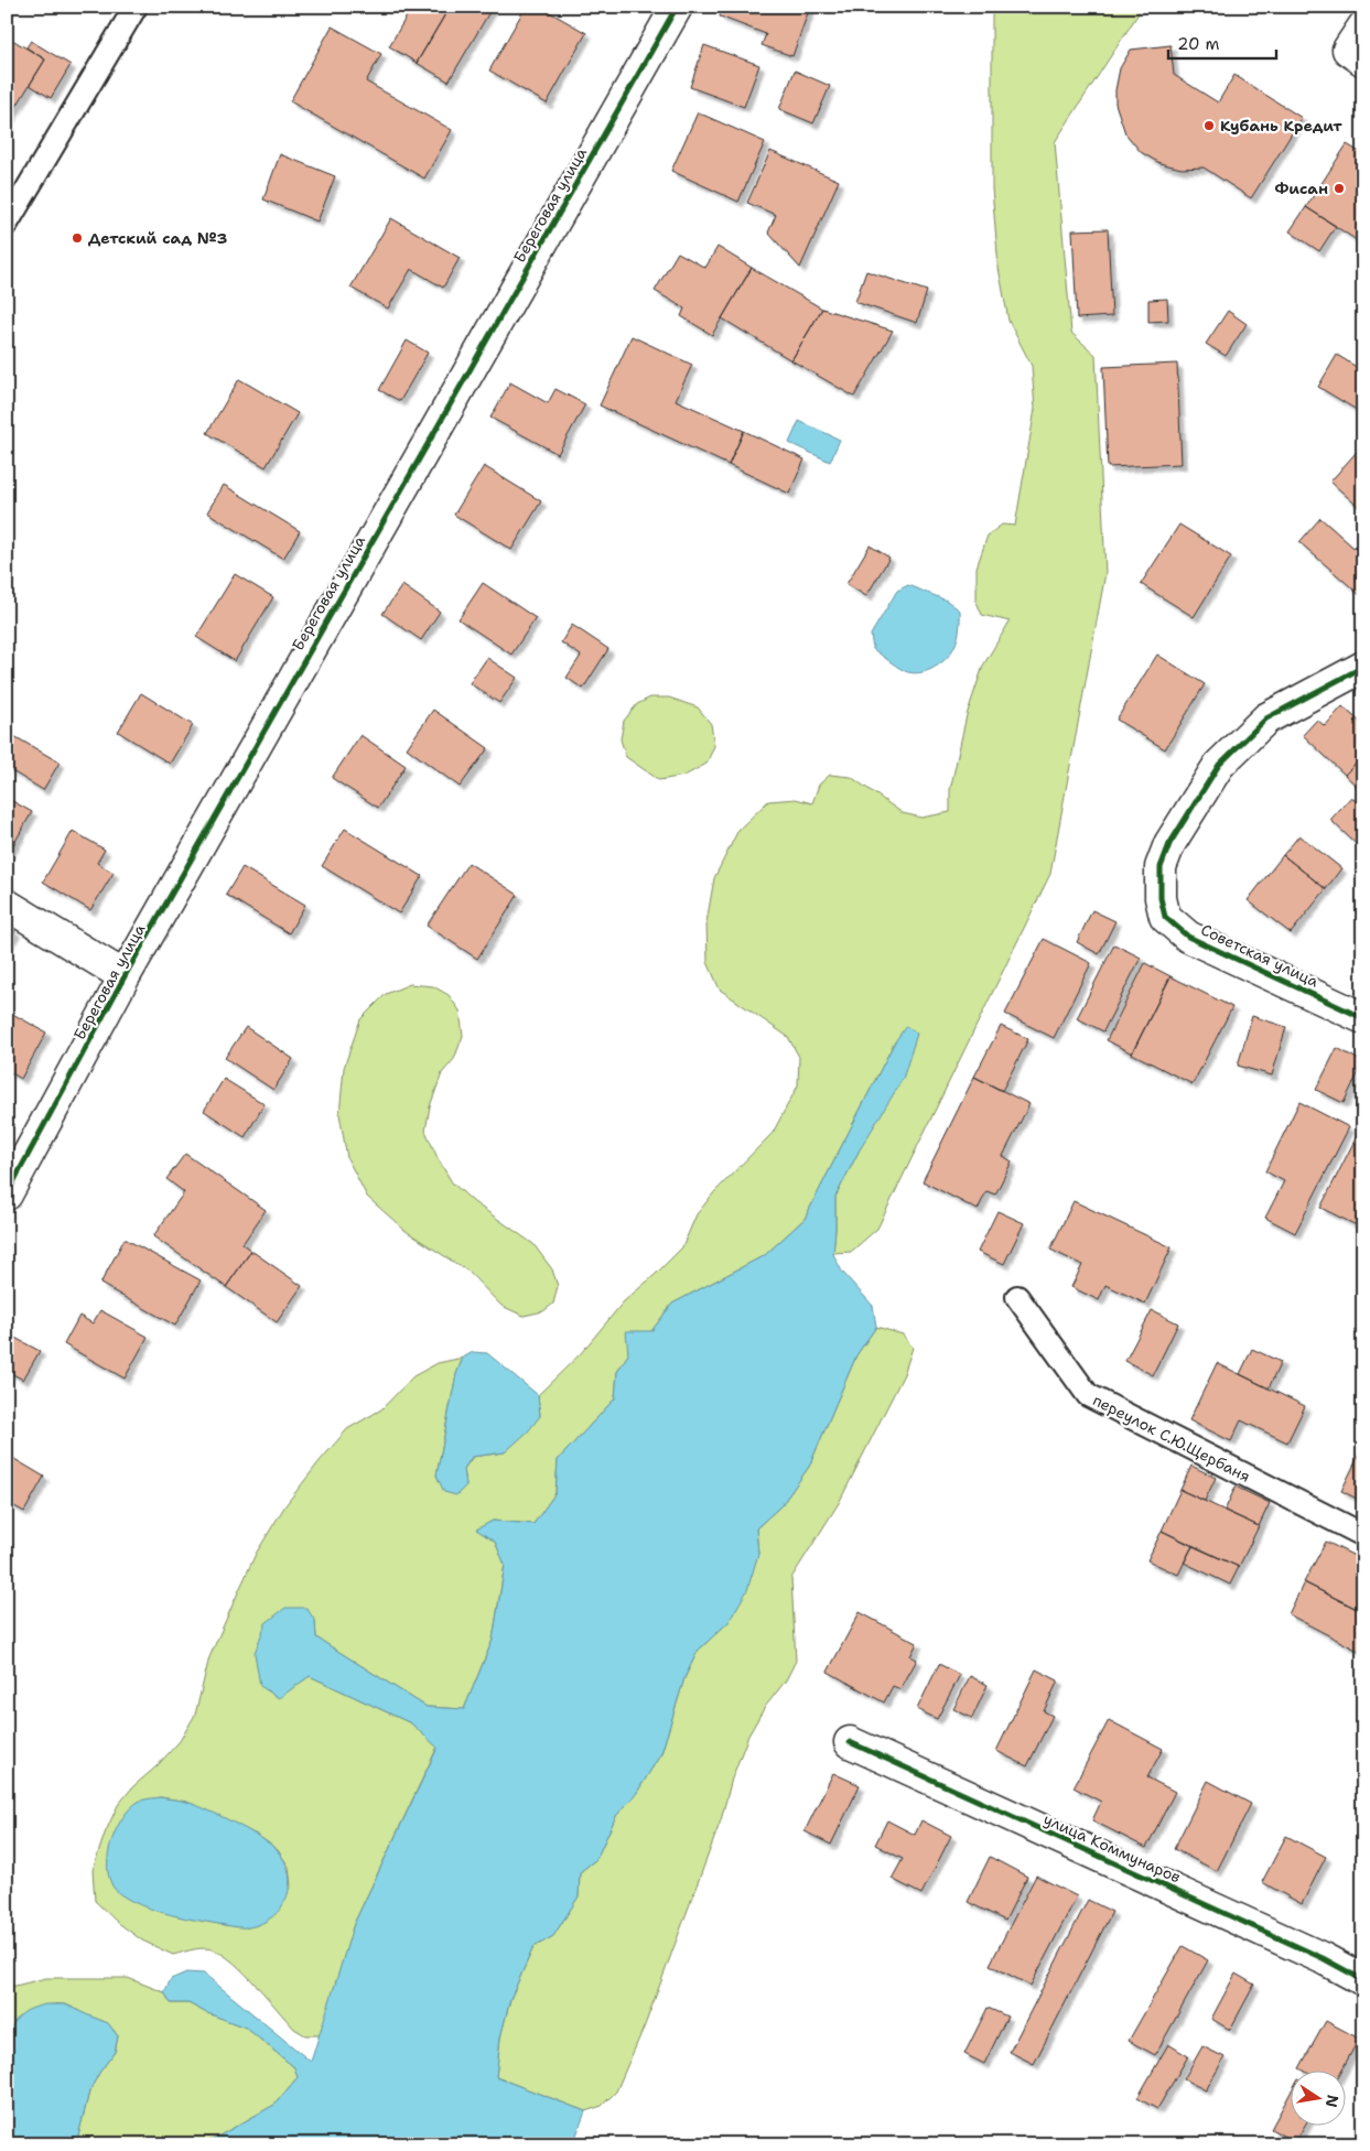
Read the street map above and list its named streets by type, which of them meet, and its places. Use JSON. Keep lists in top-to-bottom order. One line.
{"streets":{"street":["Береговая улица","Советская улица","улица Коммунаров"],"lane":["переулок С.Ю.Щербаня"]},"places":["Кубань Кредит","Фисан","Детский сад №3"],"scale_bar":"20 m","north":"right"}
